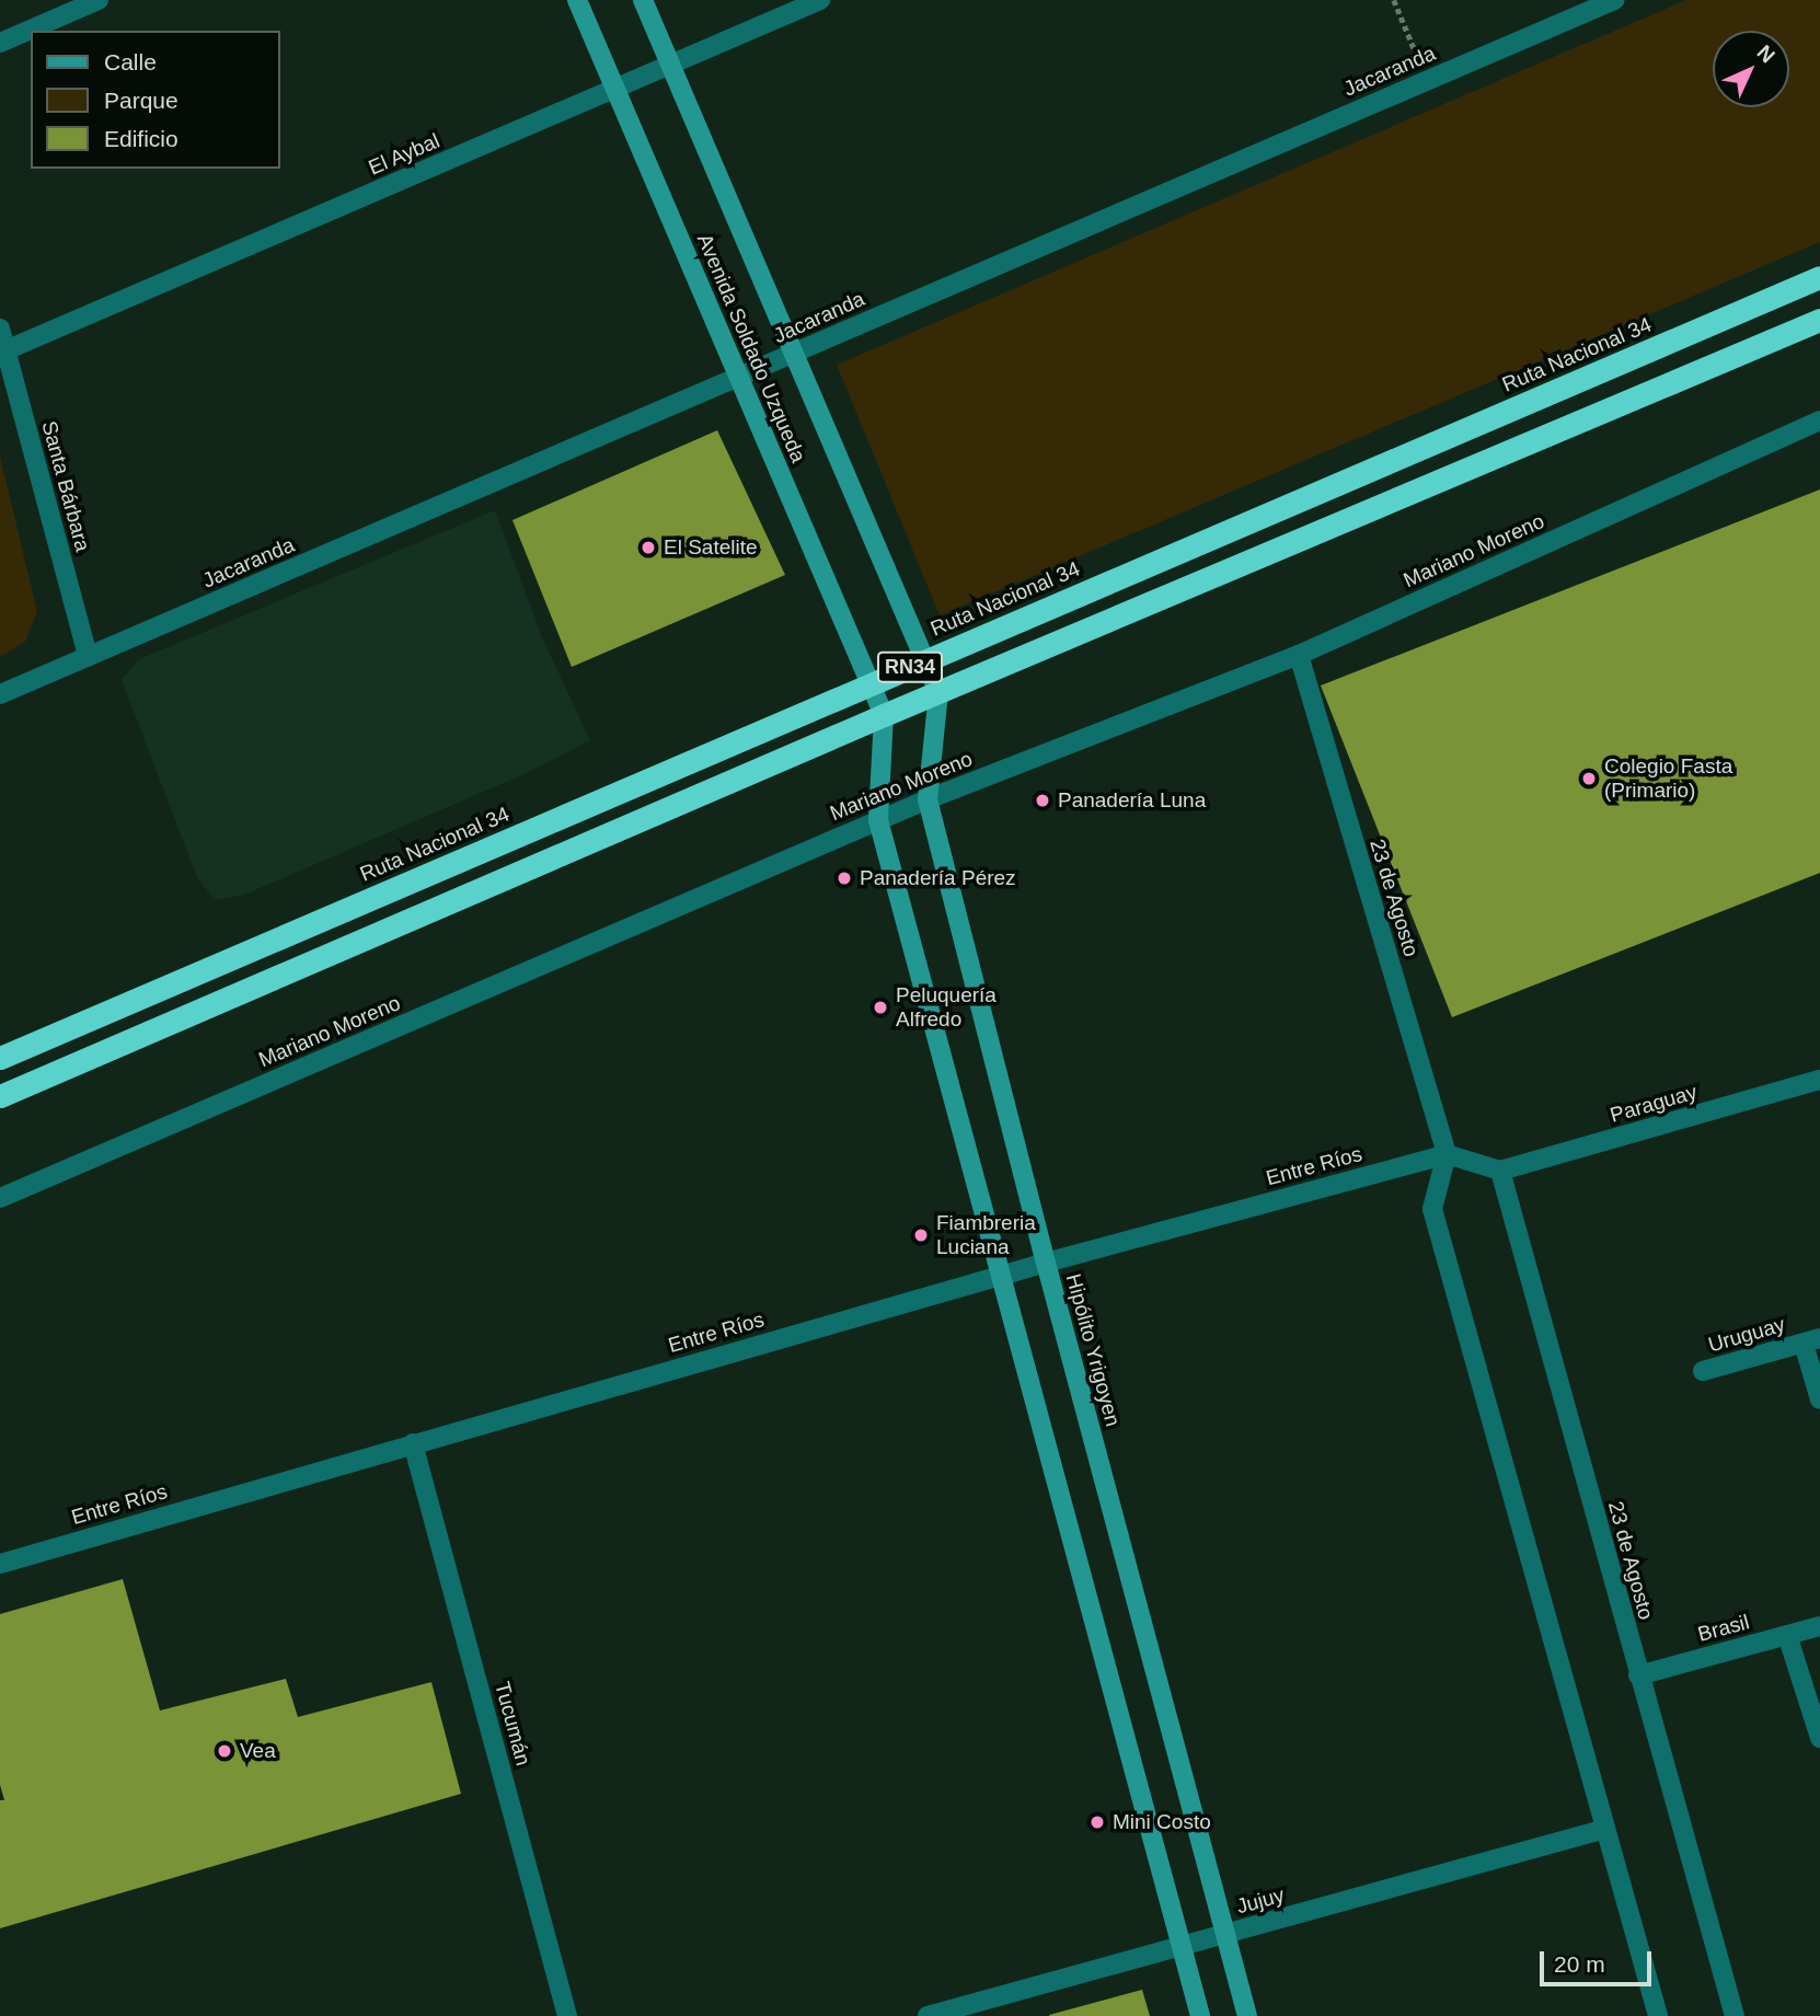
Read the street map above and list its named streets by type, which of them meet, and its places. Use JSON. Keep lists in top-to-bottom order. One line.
{"streets":{"highway":["Ruta Nacional 34","RN34"],"street":["Jacaranda","El Aybal","Avenida Soldado Uzqueda","Santa Bárbara","Mariano Moreno","23 de Agosto","Paraguay","Entre Ríos","Uruguay","Hipólito Yrigoyen","Brasil","Tucumán","Jujuy"]},"crossings":[["Jacaranda","Avenida Soldado Uzqueda"],["Jacaranda","Santa Bárbara"],["El Aybal","Avenida Soldado Uzqueda"],["El Aybal","Santa Bárbara"],["Avenida Soldado Uzqueda","Ruta Nacional 34"],["Avenida Soldado Uzqueda","RN34"],["Avenida Soldado Uzqueda","Hipólito Yrigoyen"],["Mariano Moreno","23 de Agosto"],["Mariano Moreno","Hipólito Yrigoyen"],["RN34","Hipólito Yrigoyen"],["23 de Agosto","Paraguay"],["23 de Agosto","Entre Ríos"],["23 de Agosto","Brasil"],["Entre Ríos","Hipólito Yrigoyen"],["Entre Ríos","Tucumán"],["Hipólito Yrigoyen","Jujuy"]],"places":["El Satelite","Colegio Fasta (Primario)","Panadería Luna","Panadería Pérez","Peluquería Alfredo","Fiambreria Luciana","Vea","Mini Costo"],"legend":["Calle","Parque","Edificio"],"scale_bar":"20 m","north":"top right"}
